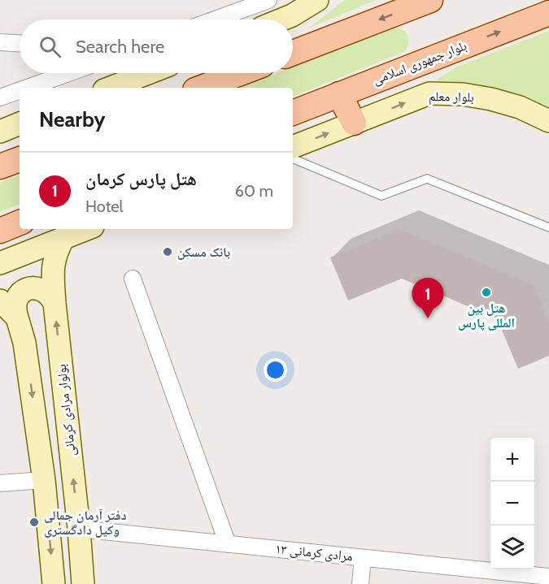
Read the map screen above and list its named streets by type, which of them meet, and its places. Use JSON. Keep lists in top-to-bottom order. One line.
{"streets":{"main road":["بلوار جمهوری اسلامی"],"street":["بلوار معلم","بولوار مرادی کرمانی","مرادی کرمانی ۱۳"]},"crossings":[["بولوار مرادی کرمانی","مرادی کرمانی ۱۳"]],"one_way":["بلوار معلم"],"places":["بانک مسکن","هتل بین المللی پارس","دفتر آرمان جمالی وکیل دادگستری"],"page":{"search":"Search here","heading":"Nearby","list":[{"mark":"1","name":"هتل پارس کرمان","note":"Hotel","value":"60 m"}],"pins":"1","map_buttons":["+","−"]}}
